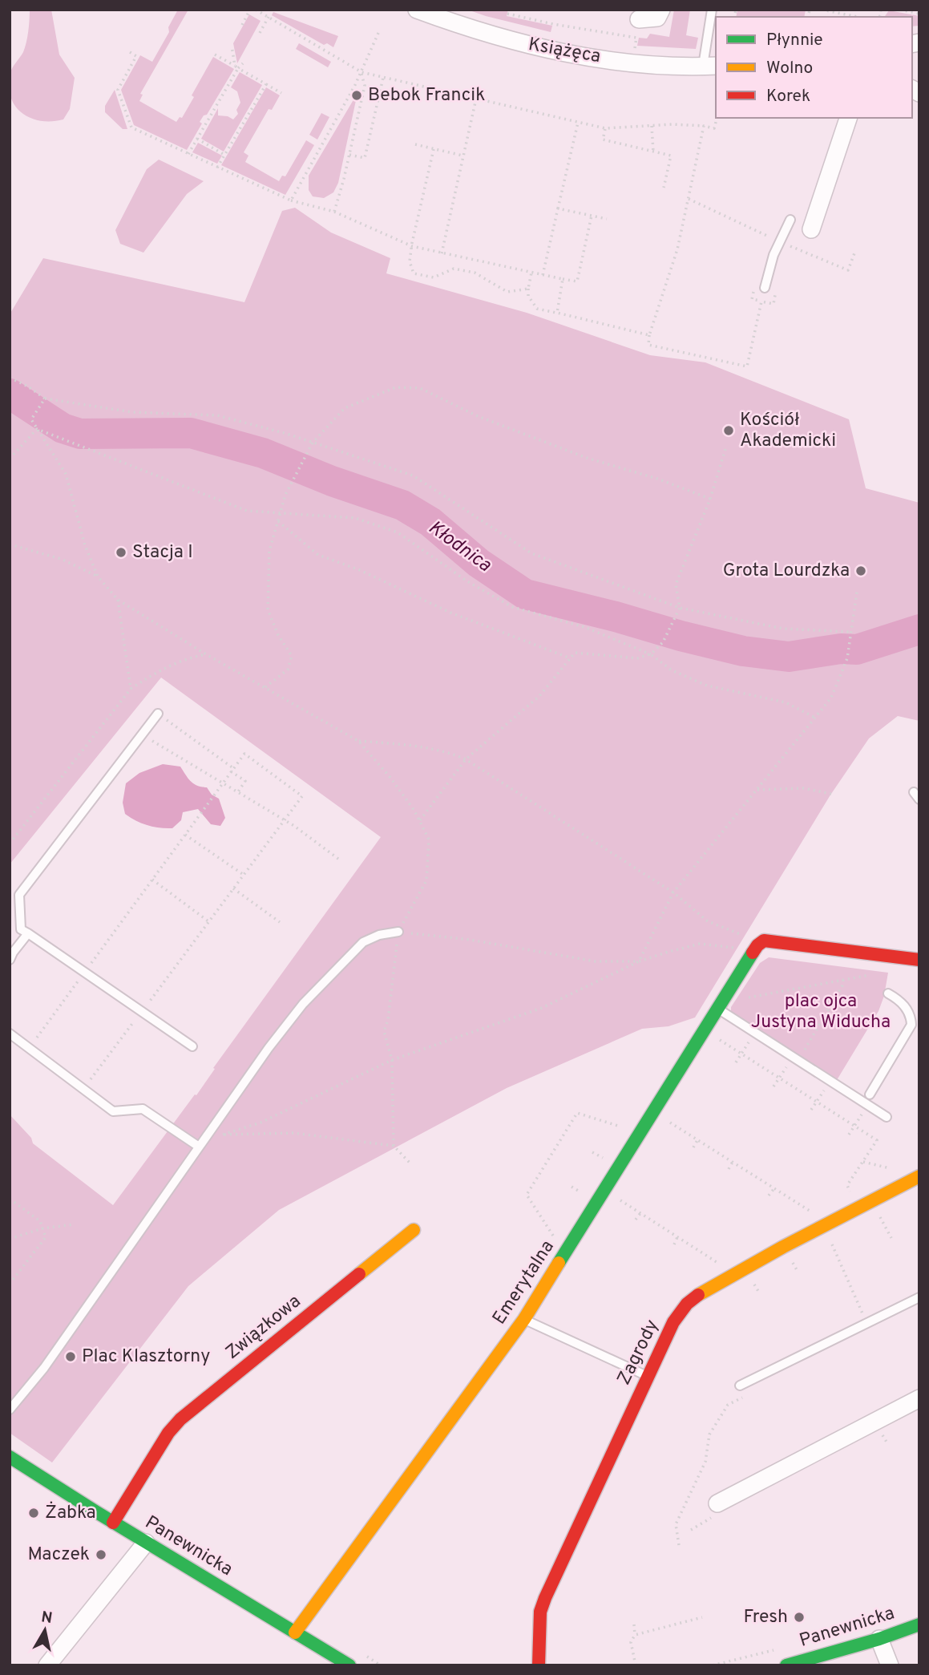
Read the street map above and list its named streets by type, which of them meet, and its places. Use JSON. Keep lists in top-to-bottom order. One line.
{"streets":{"street":["Książęca","Emerytalna","Związkowa","Zagrody","Panewnicka"]},"crossings":[["Emerytalna","Panewnicka"],["Związkowa","Panewnicka"]],"water":["Kłodnica"],"parks":["plac ojca Justyna Widucha"],"places":["Bebok Francik","Kościół Akademicki","Stacja I","Grota Lourdzka","Plac Klasztorny","Żabka","Maczek","Fresh"],"legend":["Płynnie","Wolno","Korek"],"north":"top"}
